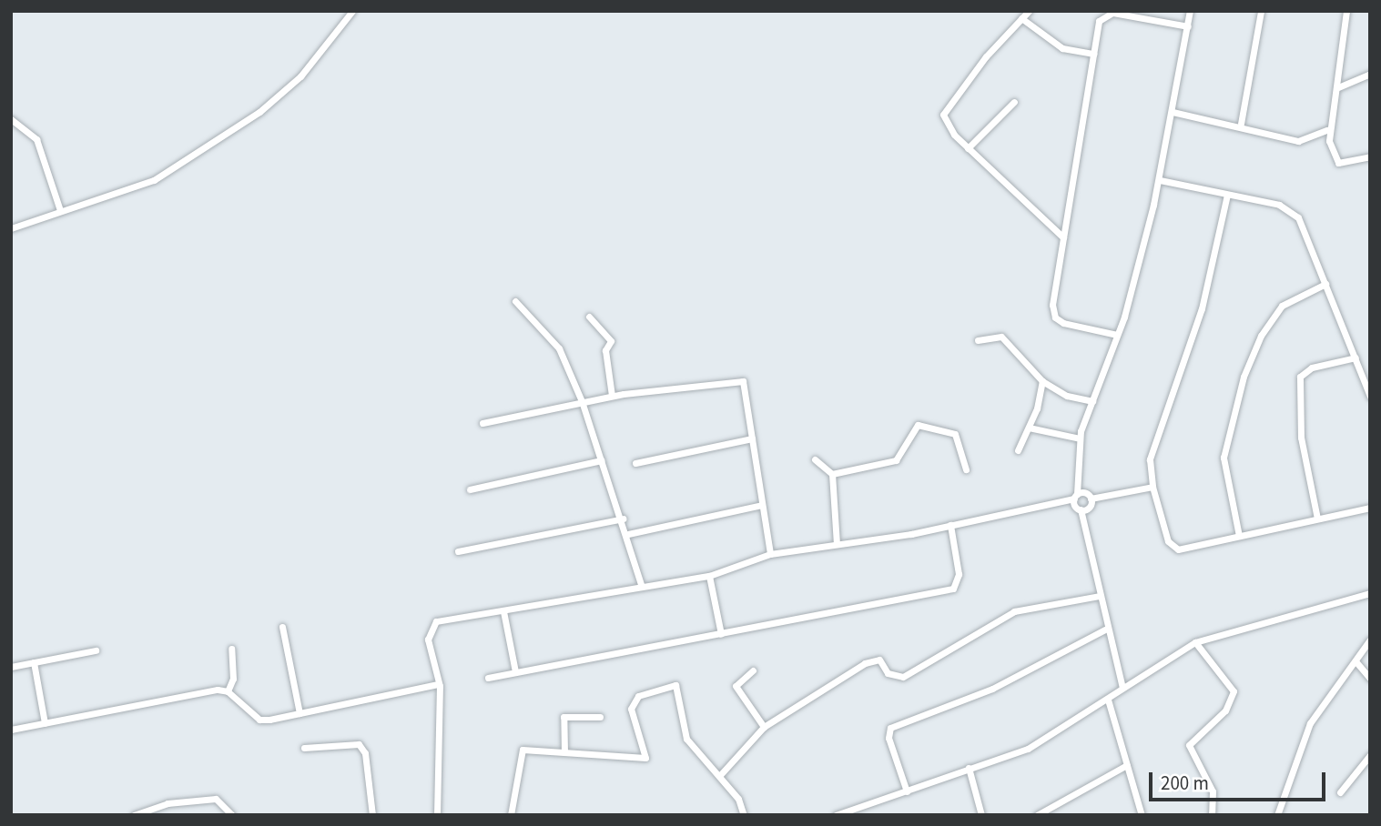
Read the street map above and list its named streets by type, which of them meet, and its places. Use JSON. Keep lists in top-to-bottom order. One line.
{"scale_bar":"200 m"}
